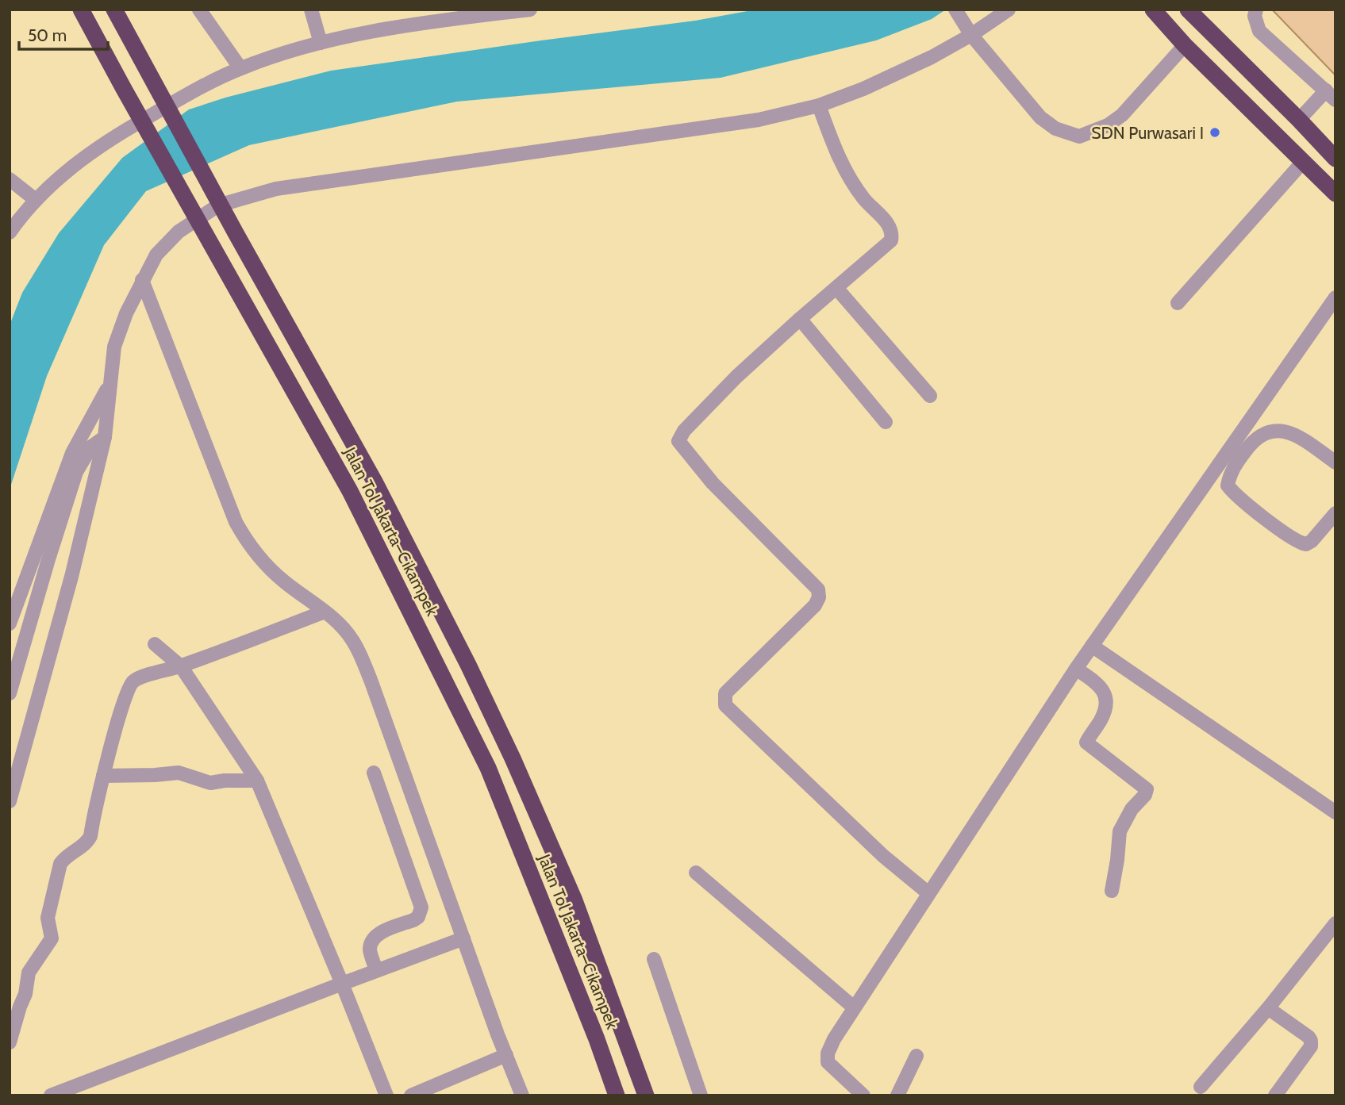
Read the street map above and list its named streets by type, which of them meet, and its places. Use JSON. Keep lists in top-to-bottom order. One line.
{"streets":{"highway":["Jalan Tol Jakarta–Cikampek"]},"places":["SDN Purwasari I"],"scale_bar":"50 m"}
